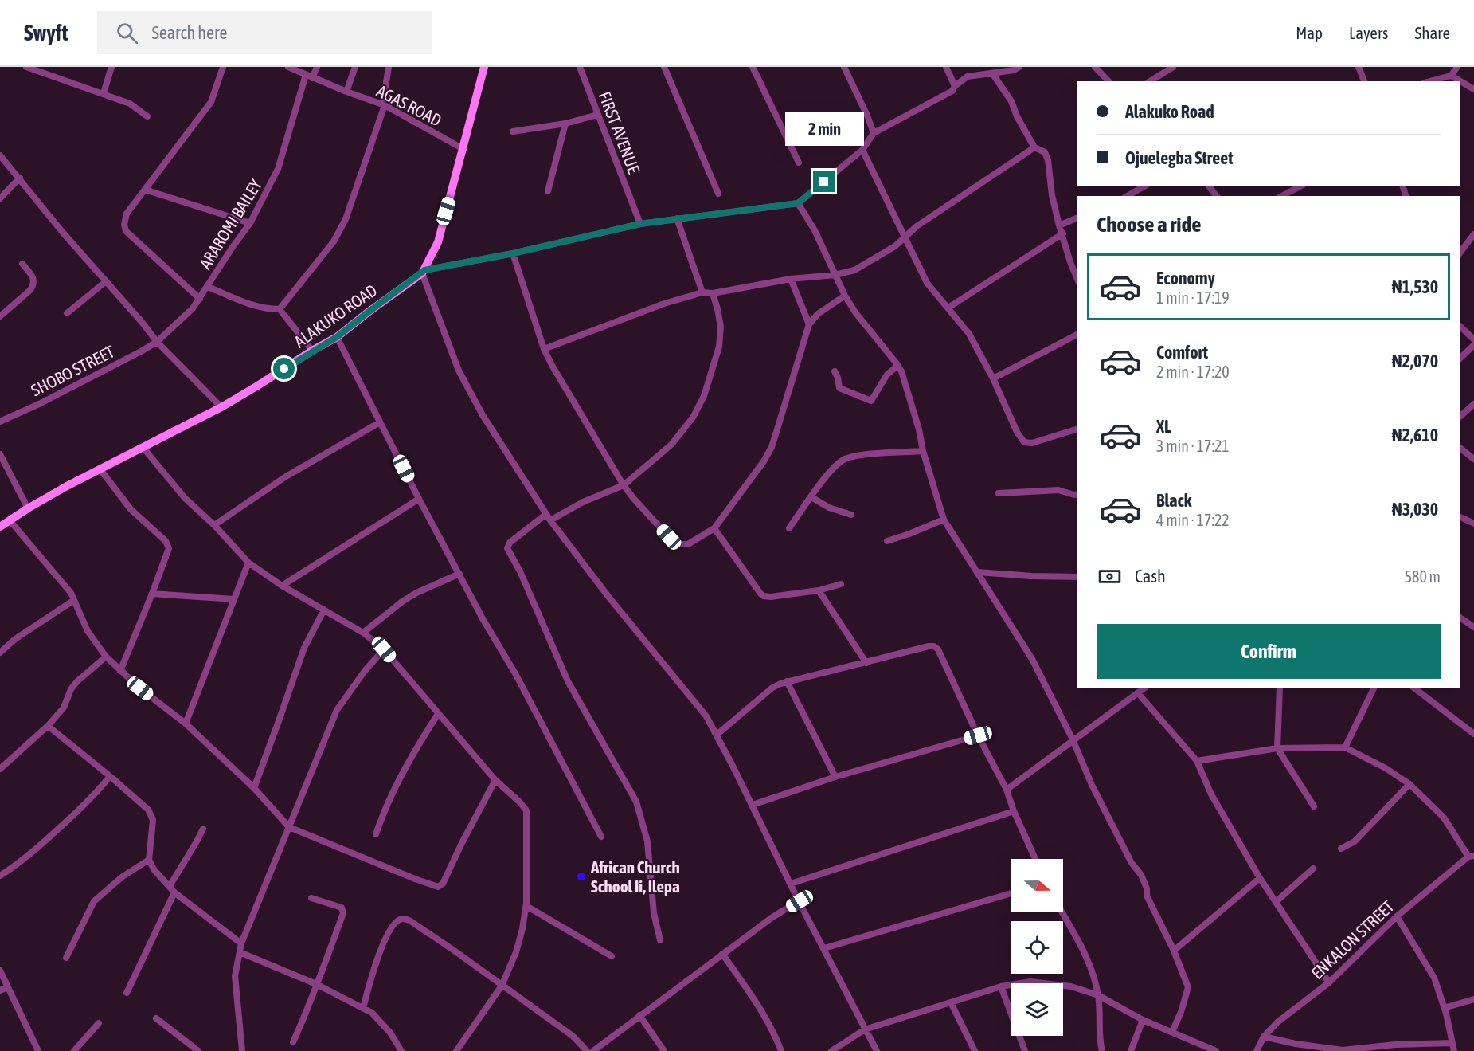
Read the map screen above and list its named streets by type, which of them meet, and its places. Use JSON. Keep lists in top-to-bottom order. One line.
{"streets":{"main road":["ALAKUKO ROAD"],"street":["AGAS ROAD","FIRST AVENUE","ARAROMI BAILEY","SHOBO STREET","ENKALON STREET"]},"crossings":[["AGAS ROAD","ARAROMI BAILEY"],["AGAS ROAD","ALAKUKO ROAD"],["ARAROMI BAILEY","SHOBO STREET"]],"places":["African Church School Ii, Ilepa"],"north":"right","page":{"header":"Swyft","search":"Search here","nav":["Map","Layers","Share"],"banner":["Alakuko Road","Ojuelegba Street"],"bubble":"2 min","heading":"Choose a ride","list":[{"name":"Economy","note":"1 min · 17:19","value":"₦1,530"},{"name":"Comfort","note":"2 min · 17:20","value":"₦2,070"},{"name":"XL","note":"3 min · 17:21","value":"₦2,610"},{"name":"Black","note":"4 min · 17:22","value":"₦3,030"}],"pay":["Cash","580 m"],"buttons":"Confirm"}}
